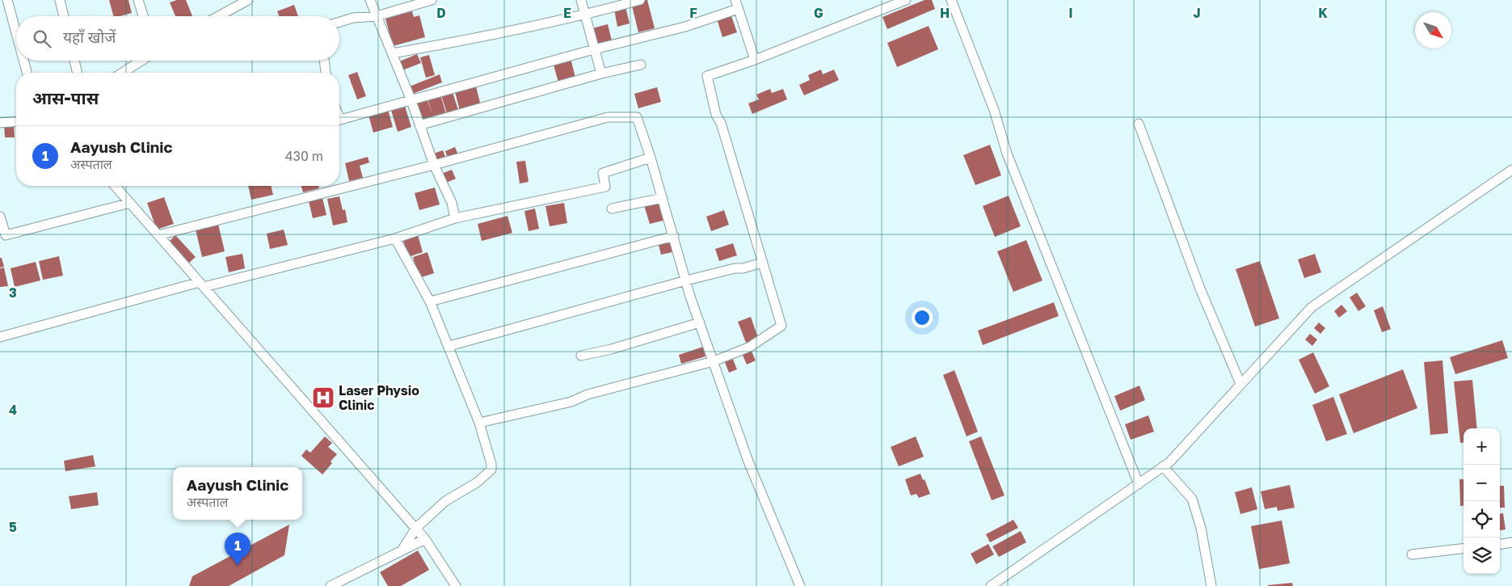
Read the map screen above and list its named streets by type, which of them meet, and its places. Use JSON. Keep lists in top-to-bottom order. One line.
{"places":{"hospital":["Laser Physio Clinic"]},"north":"bottom right","page":{"search":"यहाँ खोजें","heading":"आस-पास","list":[{"mark":"1","name":"Aayush Clinic","note":"अस्पताल","value":"430 m"}],"map_buttons":["+","−"],"popup":["Aayush Clinic","अस्पताल"],"pins":"1"},"grid":{"columns":["D","E","F","G","H","I","J","K"],"rows":["3","4","5"]}}
